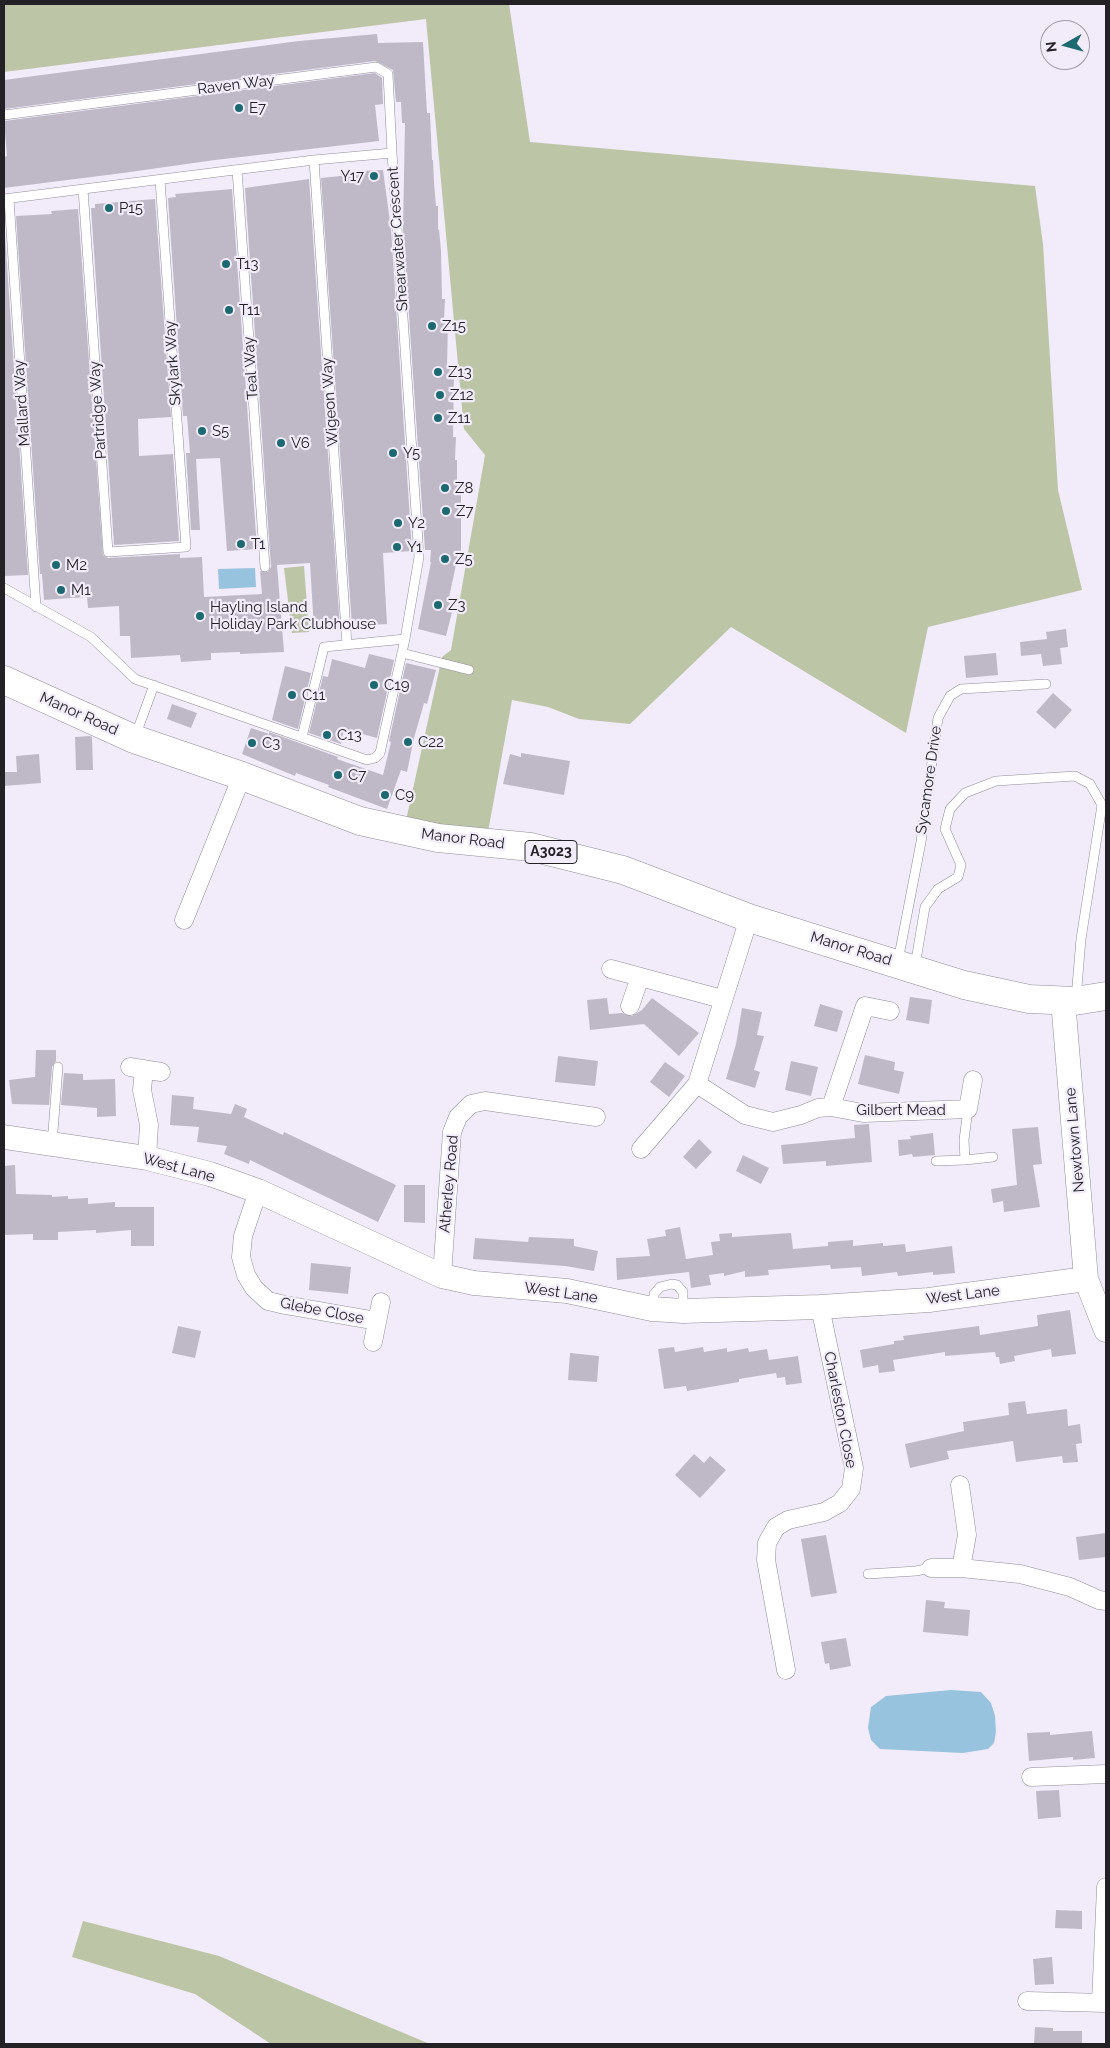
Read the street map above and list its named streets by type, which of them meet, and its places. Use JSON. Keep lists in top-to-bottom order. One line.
{"streets":{"main road":["Manor Road","A3023"],"street":["Gilbert Mead","Newtown Lane","West Lane","Atherley Road","Glebe Close","Charleston Close"],"lane":["Raven Way","Shearwater Crescent","Skylark Way","Teal Way","Wigeon Way","Mallard Way","Partridge Way","Sycamore Drive"]},"crossings":[["Raven Way","Shearwater Crescent"],["Shearwater Crescent","Skylark Way"],["Shearwater Crescent","Teal Way"],["Shearwater Crescent","Wigeon Way"],["Shearwater Crescent","Mallard Way"],["Shearwater Crescent","Partridge Way"],["Skylark Way","Partridge Way"],["Manor Road","Sycamore Drive"],["Manor Road","Newtown Lane"],["Newtown Lane","West Lane"],["West Lane","Atherley Road"],["West Lane","Glebe Close"],["West Lane","Charleston Close"]],"places":["E7","Y17","P15","T13","T11","Z15","Z13","Z12","Z11","S5","V6","Y5","Z8","Z7","Y2","T1","Y1","Z5","M2","M1","Z3","Hayling Island Holiday Park Clubhouse","C19","C11","C13","C22","C3","C7","C9"],"north":"left"}
